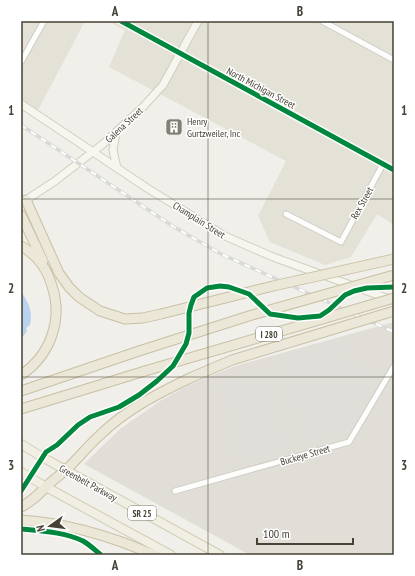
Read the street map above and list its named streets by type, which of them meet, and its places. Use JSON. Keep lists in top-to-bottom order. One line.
{"streets":{"highway":["I 280"],"main road":["Galena Street","Champlain Street","Greenbelt Parkway","SR 25"],"street":["North Michigan Street","Rex Street","Buckeye Street"]},"crossings":[["North Michigan Street","Galena Street"],["North Michigan Street","Rex Street"],["Galena Street","Champlain Street"],["Champlain Street","I 280"]],"places":{"building":["Henry Gurtzweiler, Inc"]},"scale_bar":"100 m","north":"left","grid":{"columns":["A","B"],"rows":["1","2","3"]}}
